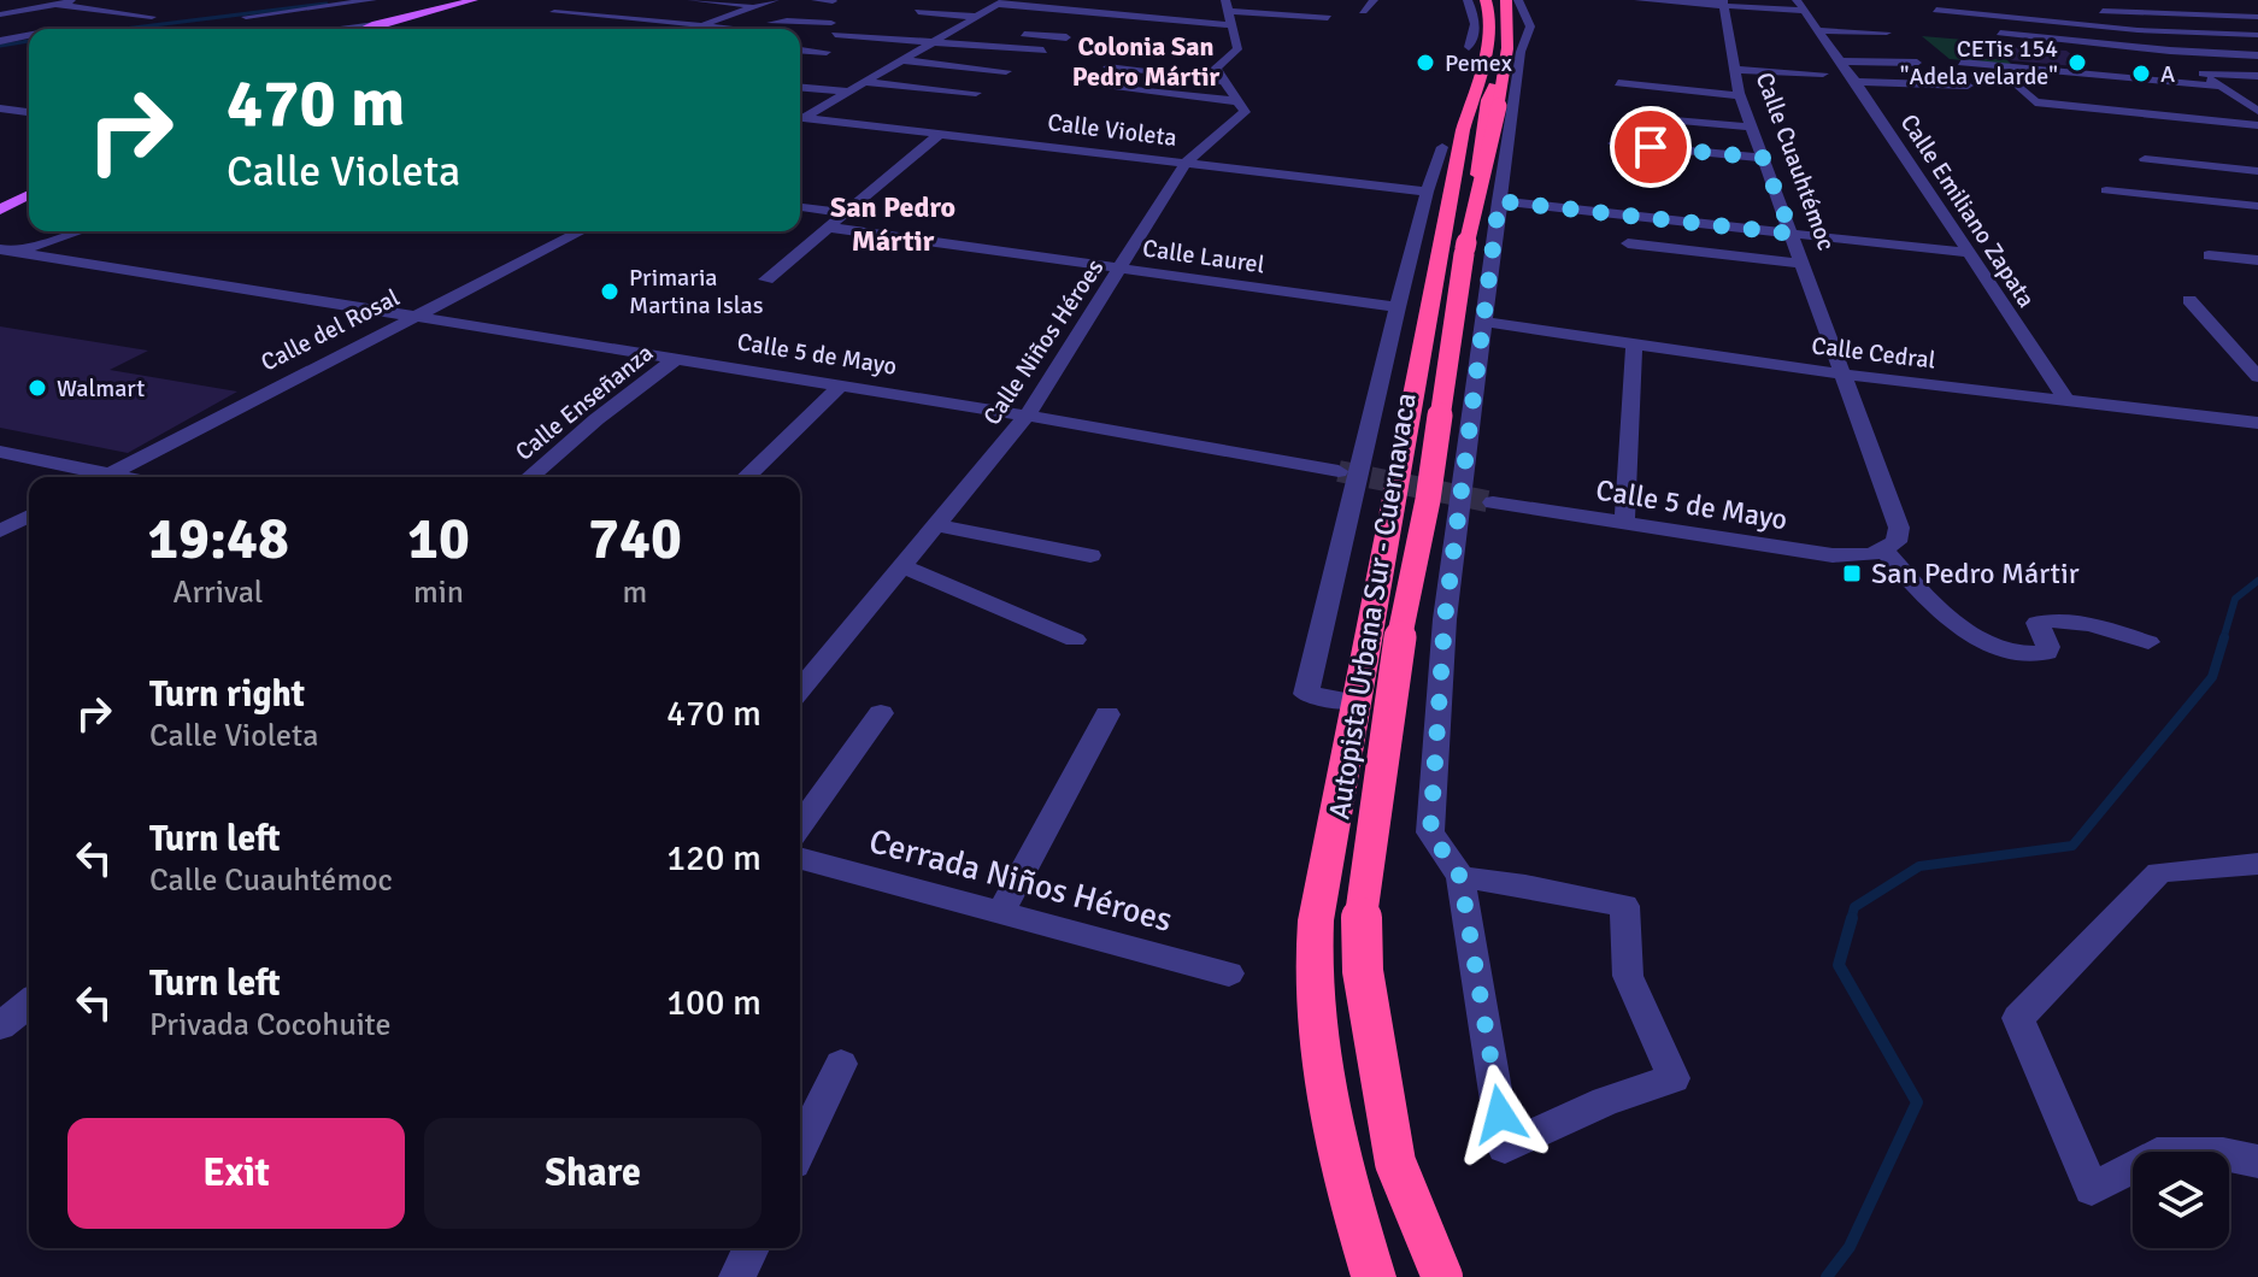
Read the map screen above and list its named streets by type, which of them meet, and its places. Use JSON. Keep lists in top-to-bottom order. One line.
{"streets":{"highway":["Autopista Urbana Sur - Cuernavaca"],"street":["Calle Violeta","Calle Cuauhtémoc","Calle Emiliano Zapata","Calle Laurel","Calle del Rosal","Calle Niños Héroes","Calle Cedral","Calle 5 de Mayo","Calle Enseñanza","Cerrada Niños Héroes"]},"crossings":[["Calle Violeta","Calle Niños Héroes"],["Calle Cuauhtémoc","Calle Cedral"],["Calle Cuauhtémoc","Calle 5 de Mayo"],["Calle Emiliano Zapata","Calle Cedral"],["Calle Laurel","Calle Niños Héroes"],["Calle del Rosal","Calle 5 de Mayo"],["Calle Niños Héroes","Calle 5 de Mayo"],["Calle 5 de Mayo","Calle Enseñanza"]],"districts":["Colonia San Pedro Mártir","San Pedro Mártir"],"places":{"other":["Pemex","CETis 154 \"Adela velarde\"","A","Primaria Martina Islas","Walmart"],"transit":["San Pedro Mártir"]},"page":{"turn":["470 m","Calle Violeta"],"eta":["19:48","Arrival","10","min","740","m"],"list":[{"name":"Turn right","note":"Calle Violeta","value":"470 m"},{"name":"Turn left","note":"Calle Cuauhtémoc","value":"120 m"},{"name":"Turn left","note":"Privada Cocohuite","value":"100 m"}],"buttons":["Exit","Share"]}}
